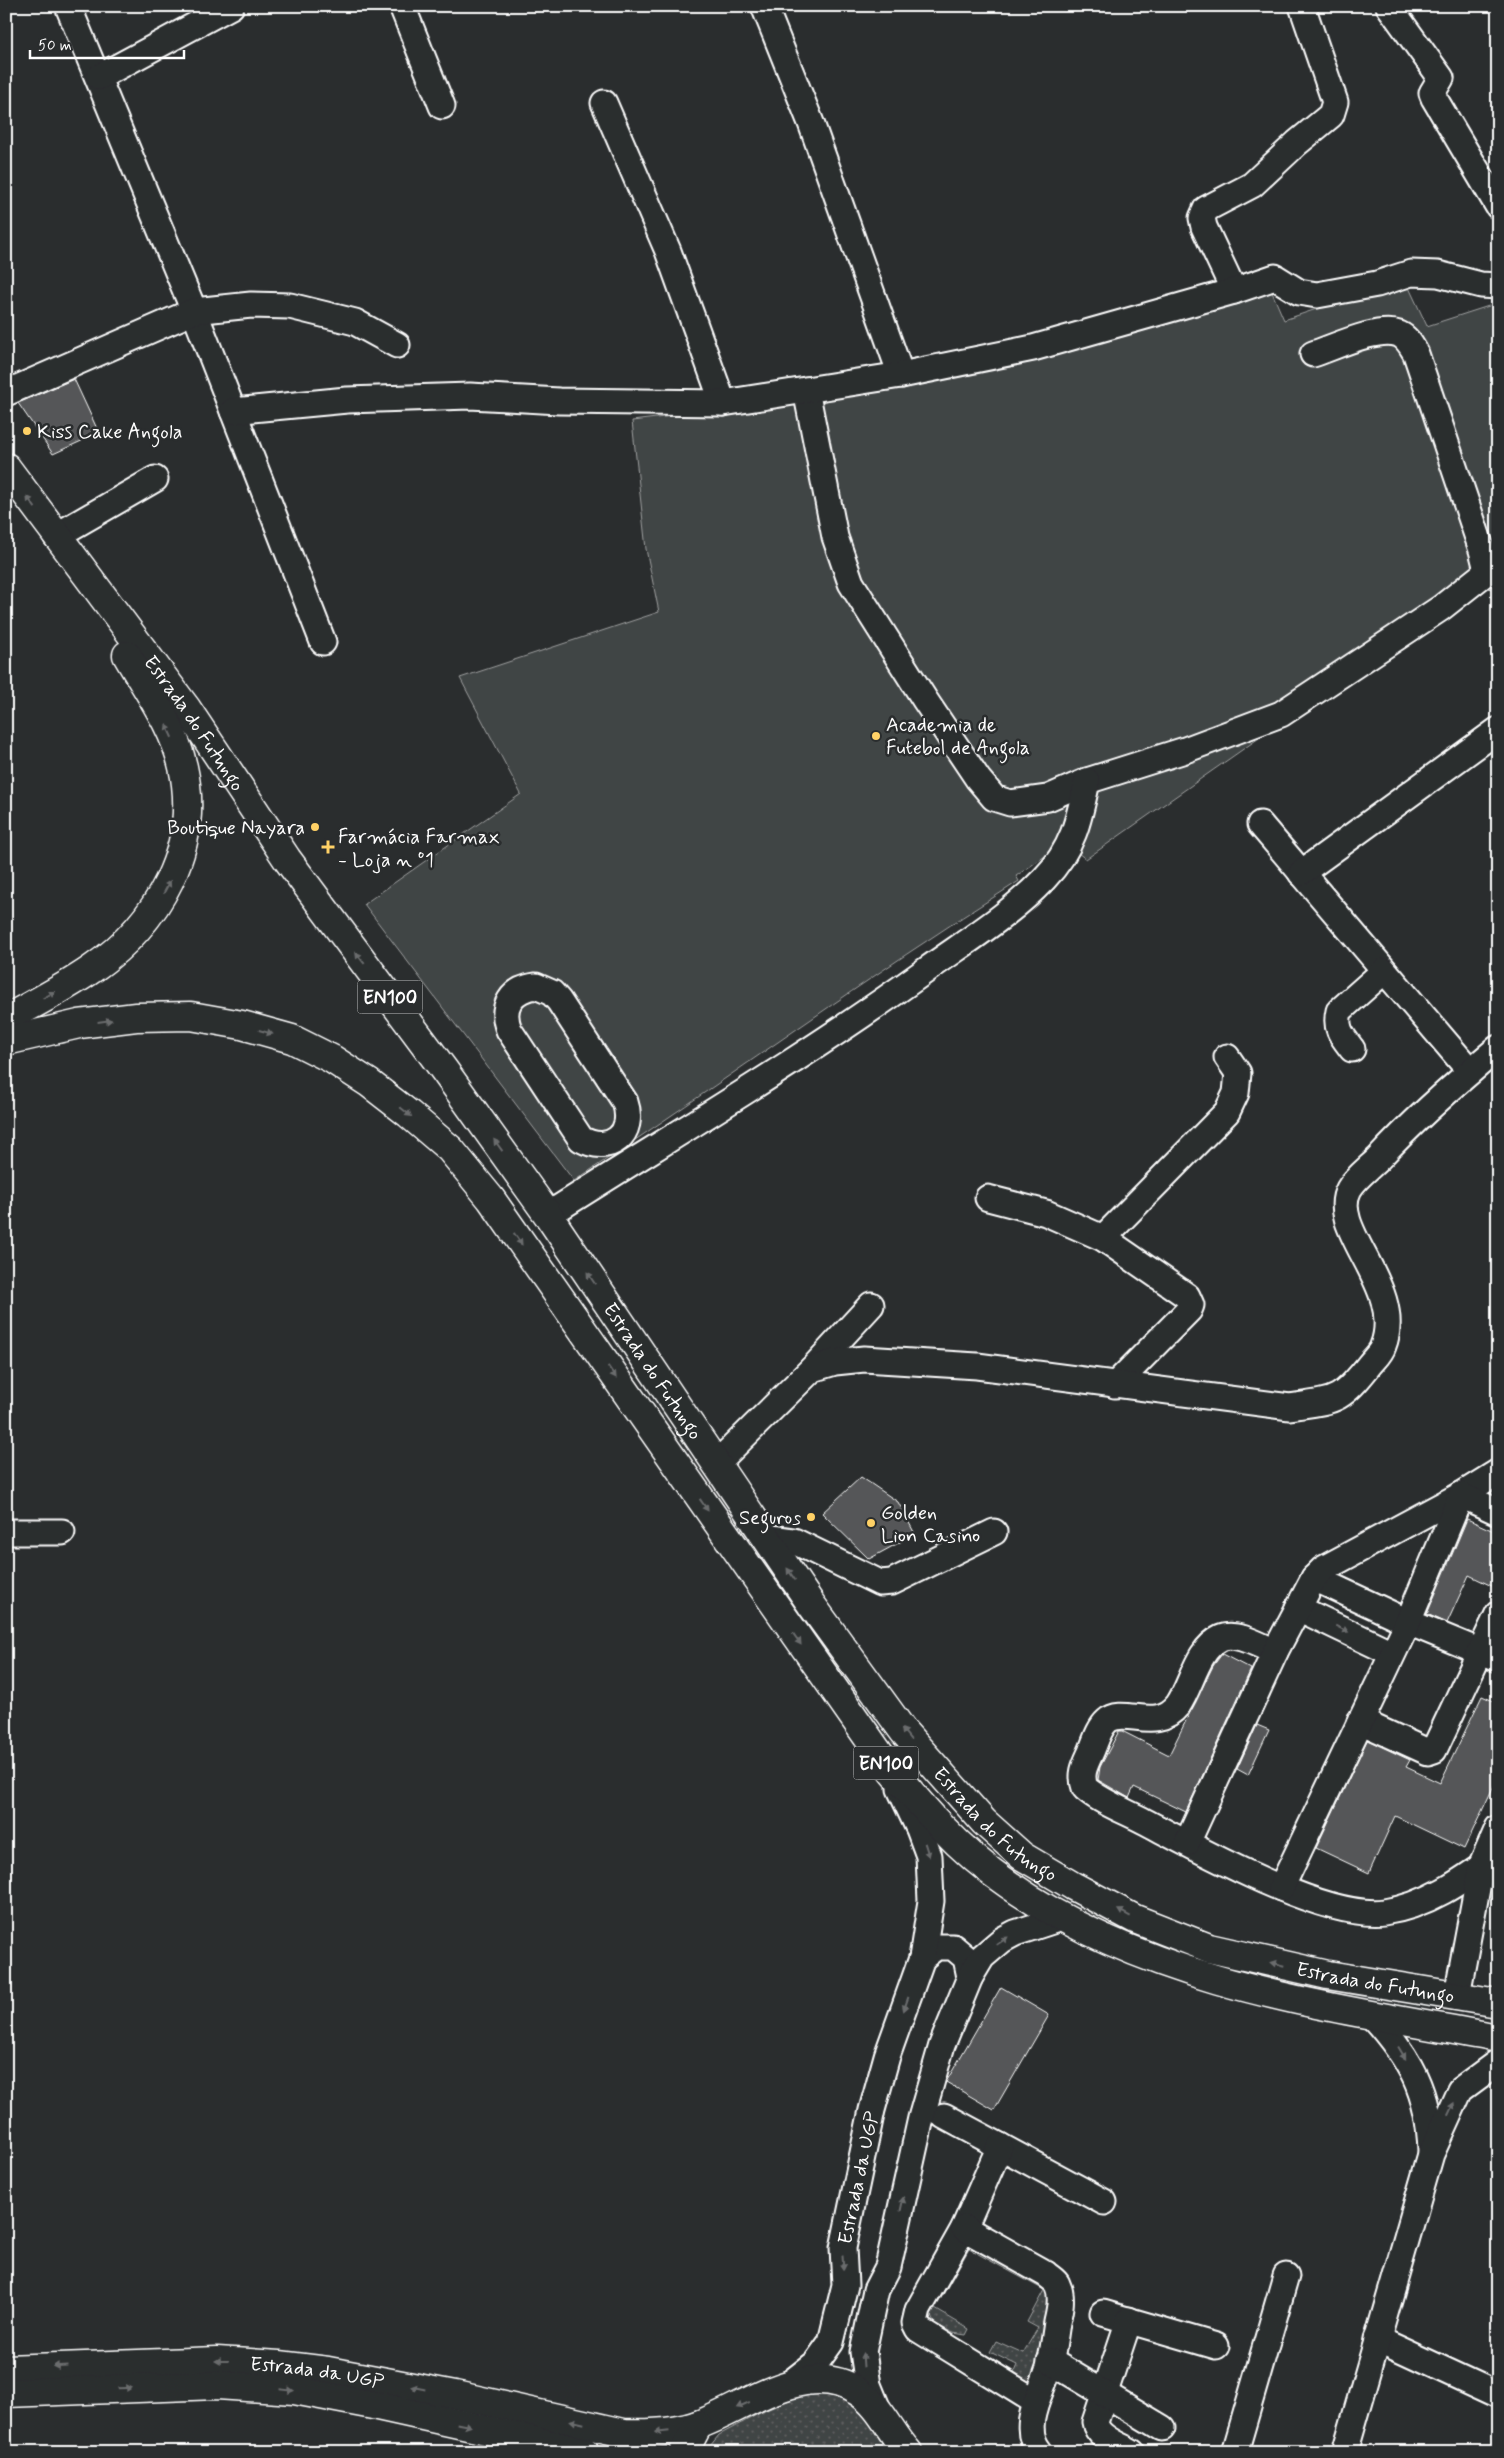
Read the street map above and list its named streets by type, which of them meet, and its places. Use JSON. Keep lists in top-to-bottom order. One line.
{"streets":{"main road":["Estrada do Futungo","EN100","Estrada da UGP"]},"crossings":[["Estrada do Futungo","Estrada da UGP"]],"places":{"other":["Kiss Cake Angola","Academia de Futebol de Angola","Boutique Nayara","Seguros","Golden Lion Casino"],"health":["Farmácia Farmax - Loja n º1"]},"scale_bar":"50 m"}
